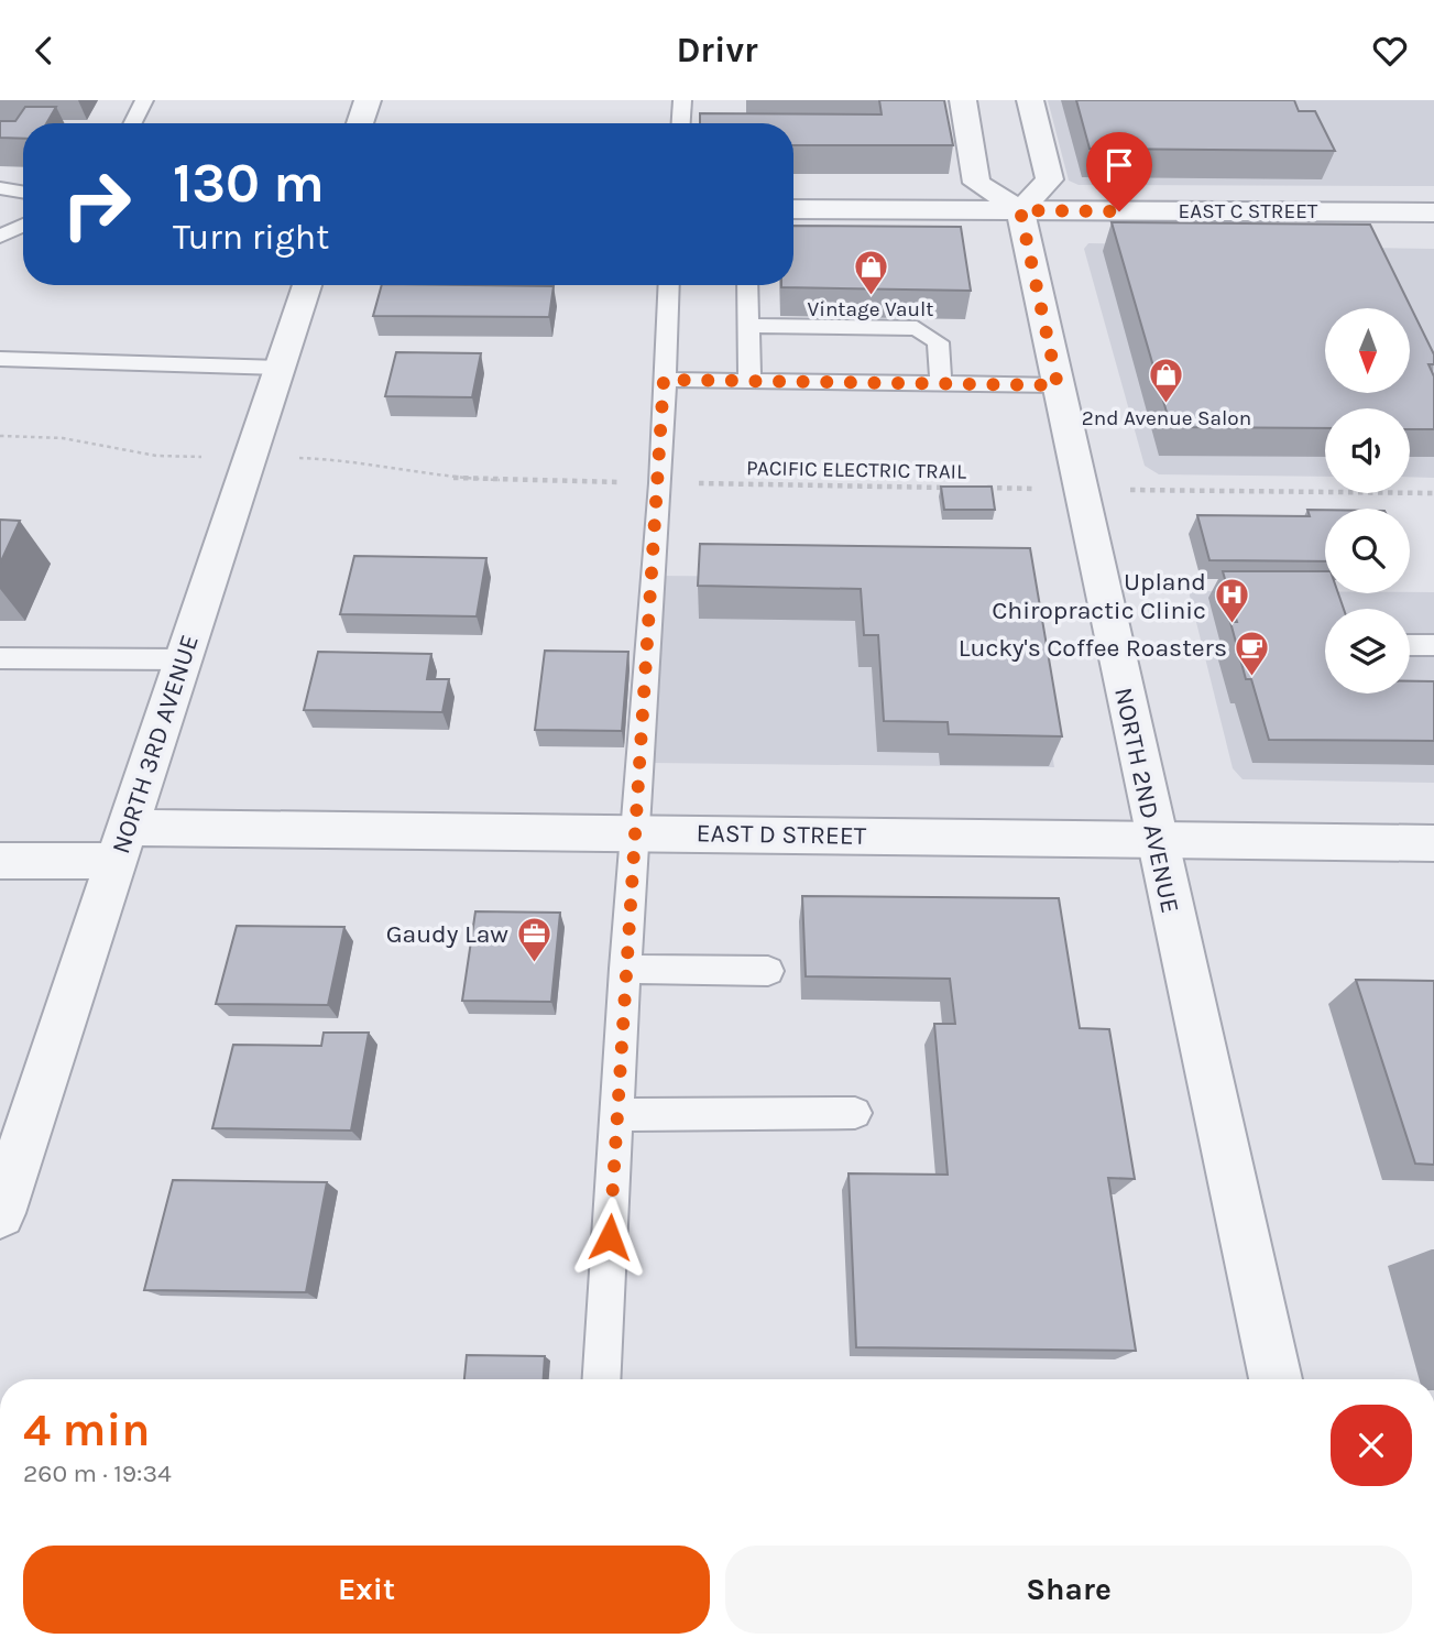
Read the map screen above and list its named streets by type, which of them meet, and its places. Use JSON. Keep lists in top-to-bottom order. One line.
{"streets":{"street":["EAST C STREET","NORTH 3RD AVENUE","NORTH 2ND AVENUE","EAST D STREET"],"path":["PACIFIC ELECTRIC TRAIL"]},"crossings":[["EAST C STREET","NORTH 2ND AVENUE"],["NORTH 3RD AVENUE","EAST D STREET"],["NORTH 2ND AVENUE","EAST D STREET"]],"places":{"shop":["Vintage Vault","2nd Avenue Salon"],"hospital":["Upland Chiropractic Clinic"],"cafe":["Lucky's Coffee Roasters"],"office":["Gaudy Law"]},"north":"bottom","page":{"header":"Drivr","turn":["130 m","Turn right"],"heading":["4 min","260 m · 19:34"],"buttons":["Exit","Share"]}}
